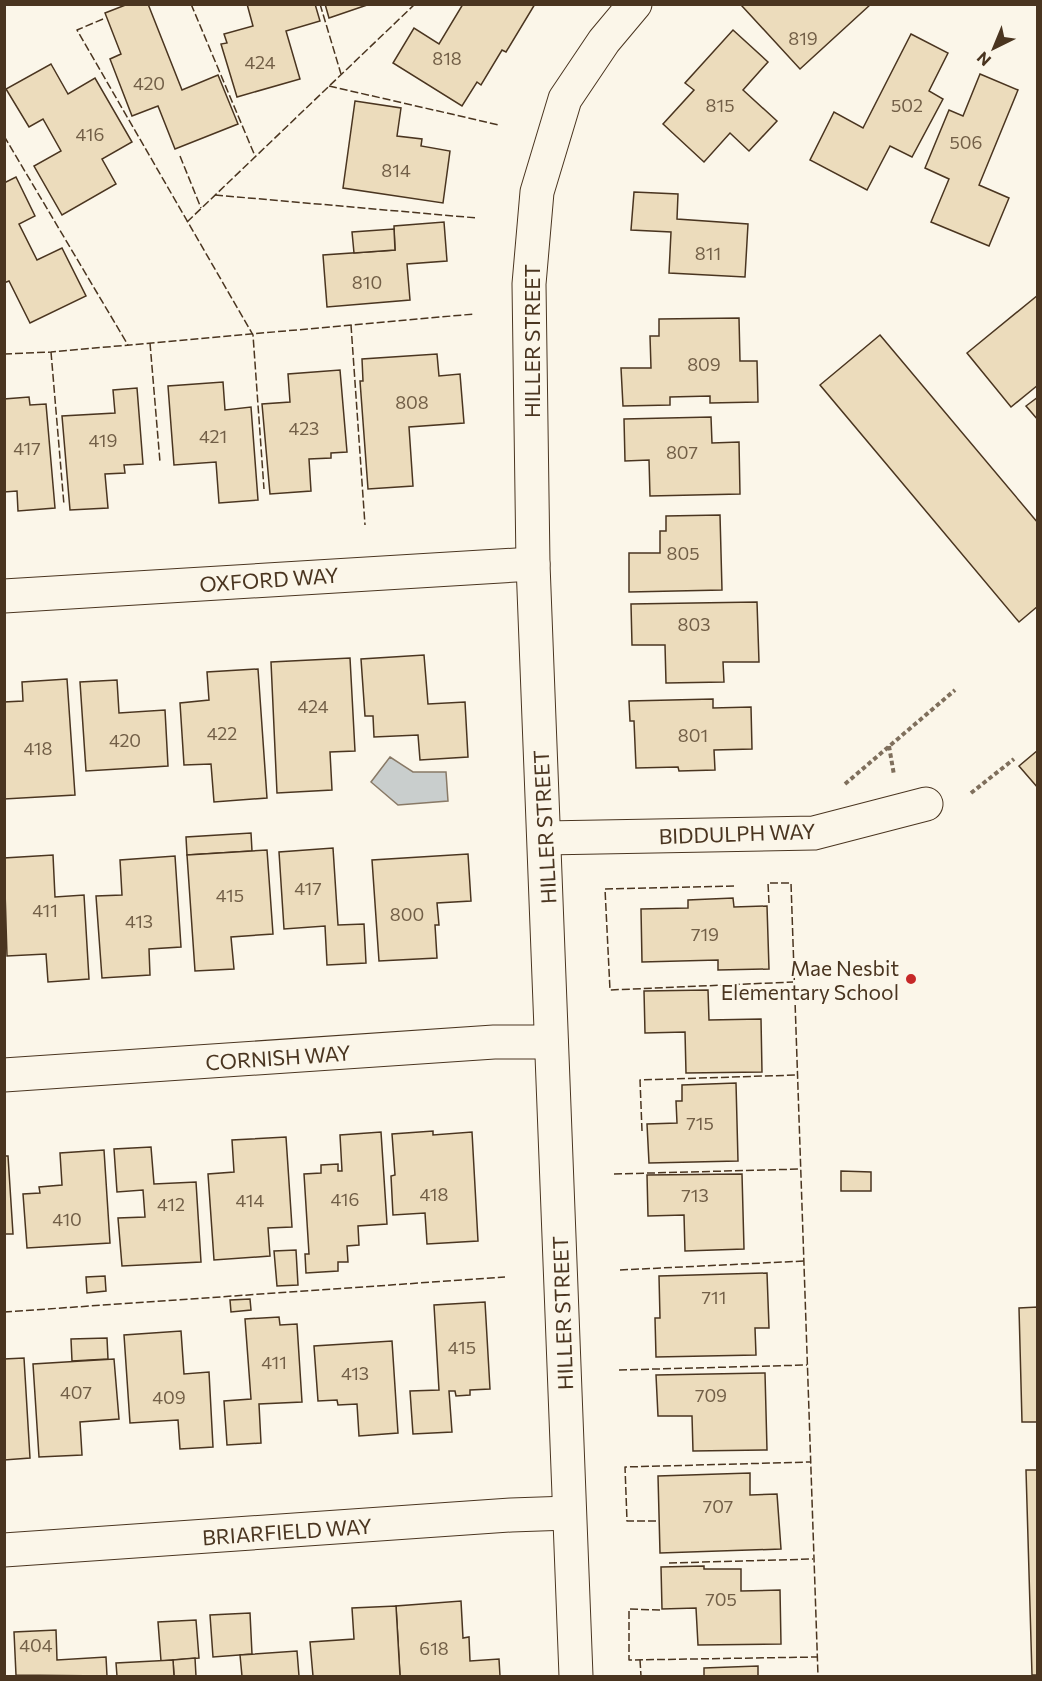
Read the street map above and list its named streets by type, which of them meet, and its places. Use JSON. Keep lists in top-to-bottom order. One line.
{"streets":{"street":["HILLER STREET","OXFORD WAY","BIDDULPH WAY","CORNISH WAY","BRIARFIELD WAY"]},"crossings":[["HILLER STREET","OXFORD WAY"],["HILLER STREET","BIDDULPH WAY"],["HILLER STREET","CORNISH WAY"],["HILLER STREET","BRIARFIELD WAY"]],"places":["Mae Nesbit Elementary School"],"house_numbers":["819","818","424","420","815","502","416","506","814","811","810","809","808","423","421","419","417","807","805","803","424","422","801","420","418","417","415","411","800","413","719","715","418","713","416","414","412","410","711","415","411","413","407","709","409","707","705","404","618"],"north":"bottom left"}
